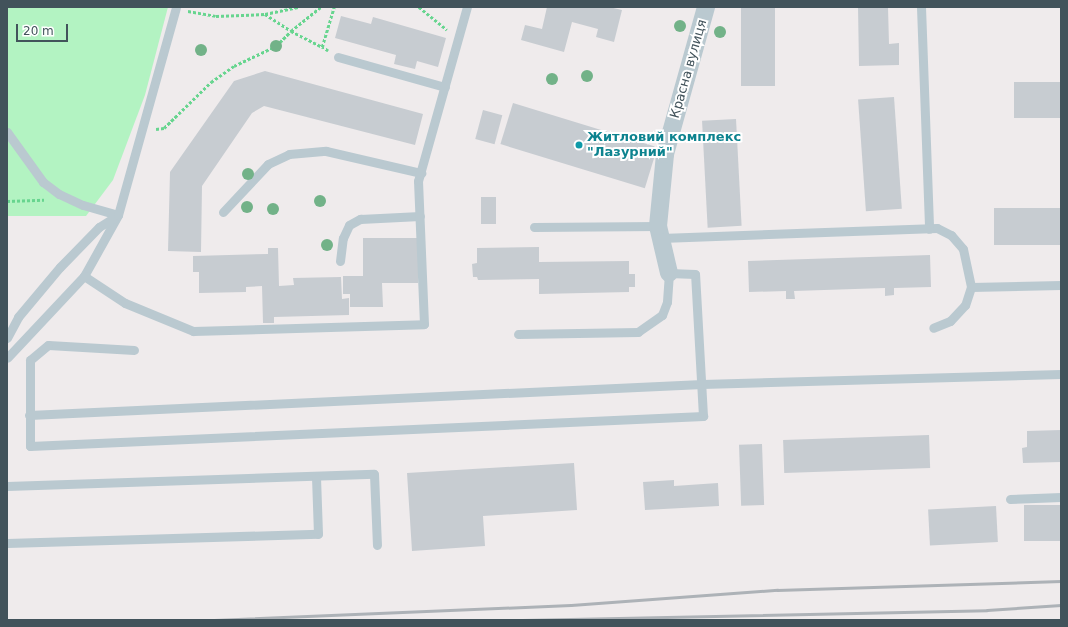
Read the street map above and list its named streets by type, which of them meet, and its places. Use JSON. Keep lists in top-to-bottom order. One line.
{"streets":{"street":["Красна вулиця"]},"places":["Житловий комплекс \"Лазурний\""],"scale_bar":"20 m"}
